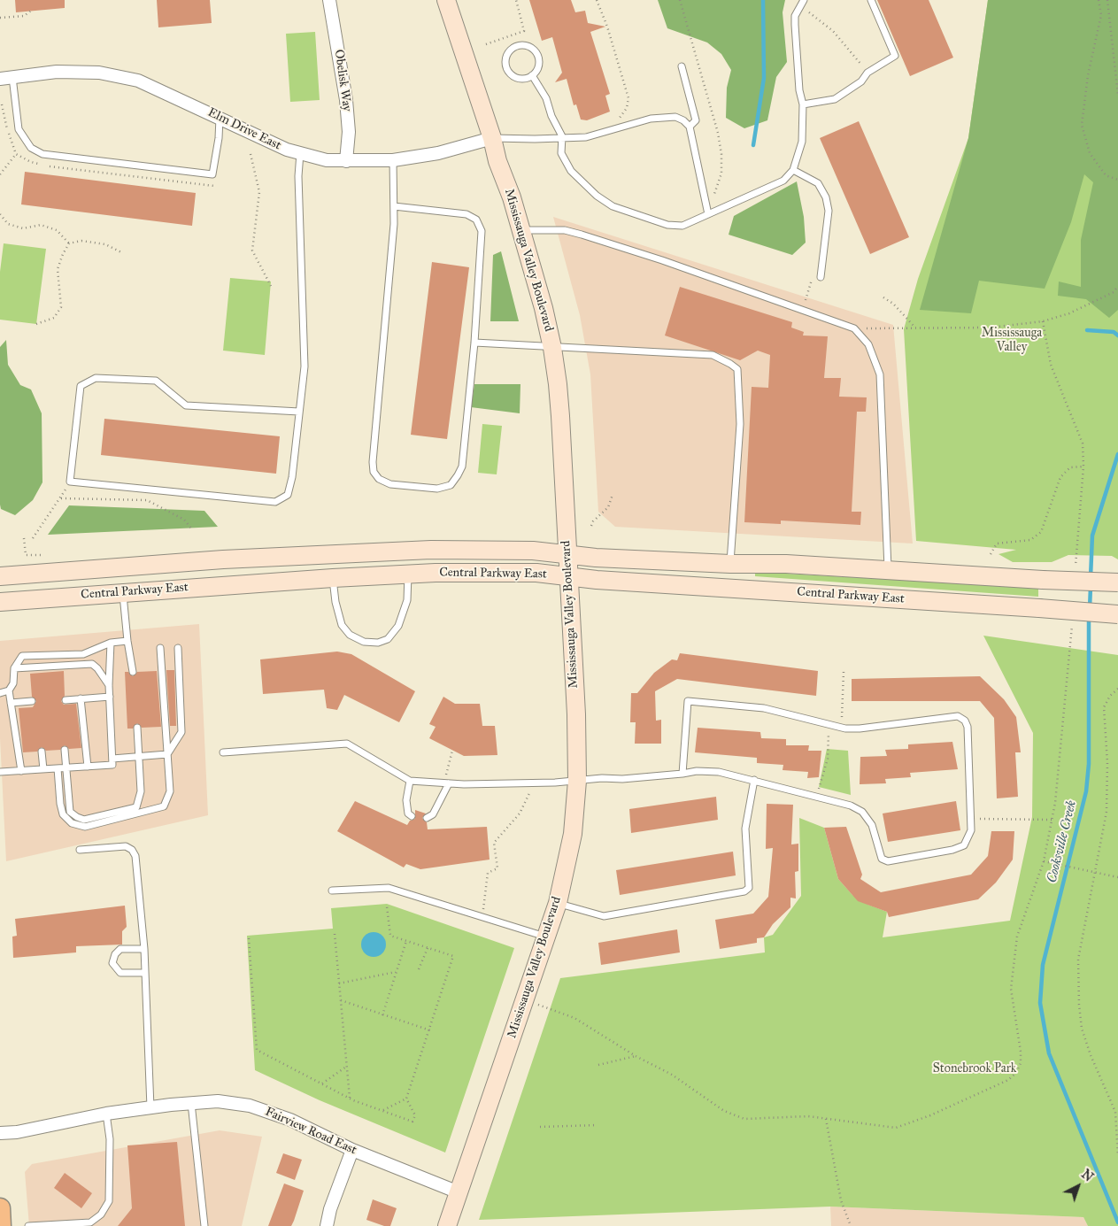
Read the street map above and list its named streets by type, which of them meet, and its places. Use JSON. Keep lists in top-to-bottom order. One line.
{"streets":{"street":["Obelisk Way","Elm Drive East","Mississauga Valley Boulevard","Central Parkway East","Fairview Road East"]},"crossings":[["Obelisk Way","Elm Drive East"],["Elm Drive East","Mississauga Valley Boulevard"],["Mississauga Valley Boulevard","Central Parkway East"],["Mississauga Valley Boulevard","Fairview Road East"]],"water":["Cooksville Creek"],"parks":["Mississauga Valley","Stonebrook Park"],"north":"top right"}
